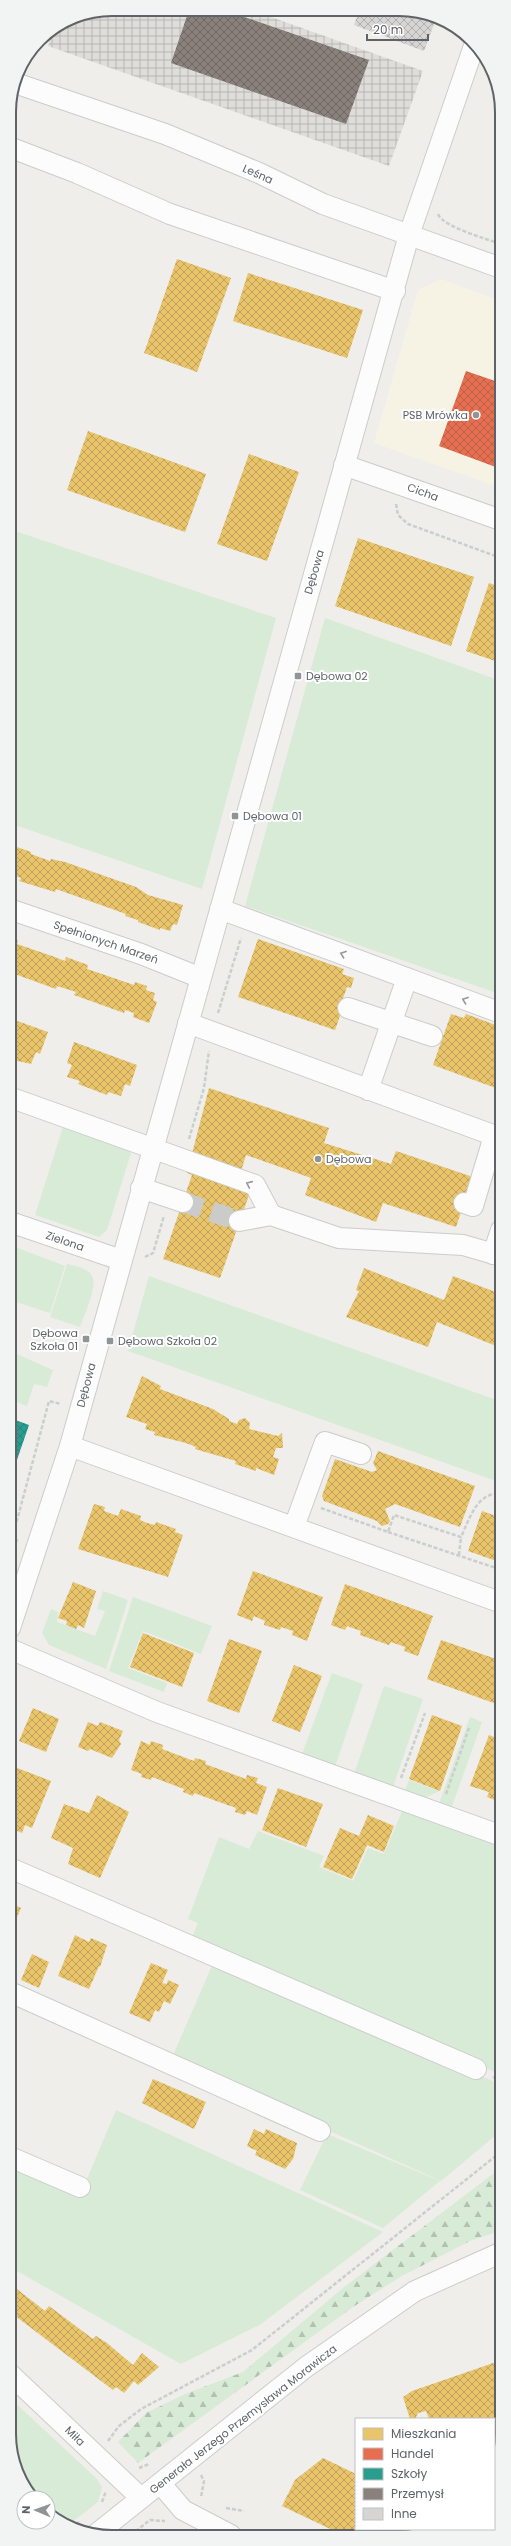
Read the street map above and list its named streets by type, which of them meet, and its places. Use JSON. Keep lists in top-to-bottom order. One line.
{"streets":{"street":["Leśna","Cicha","Dębowa","Spełnionych Marzeń","Zielona","Generała Jerzego Przemysława Morawicza","Miła"]},"crossings":[["Leśna","Dębowa"],["Cicha","Dębowa"],["Dębowa","Spełnionych Marzeń"],["Dębowa","Zielona"],["Generała Jerzego Przemysława Morawicza","Miła"]],"places":{"other":["PSB Mrówka","Dębowa"],"transit":["Dębowa 02","Dębowa 01","Dębowa Szkoła 01","Dębowa Szkoła 02"]},"legend":["Mieszkania","Handel","Szkoły","Przemysł","Inne"],"scale_bar":"20 m","north":"left"}
